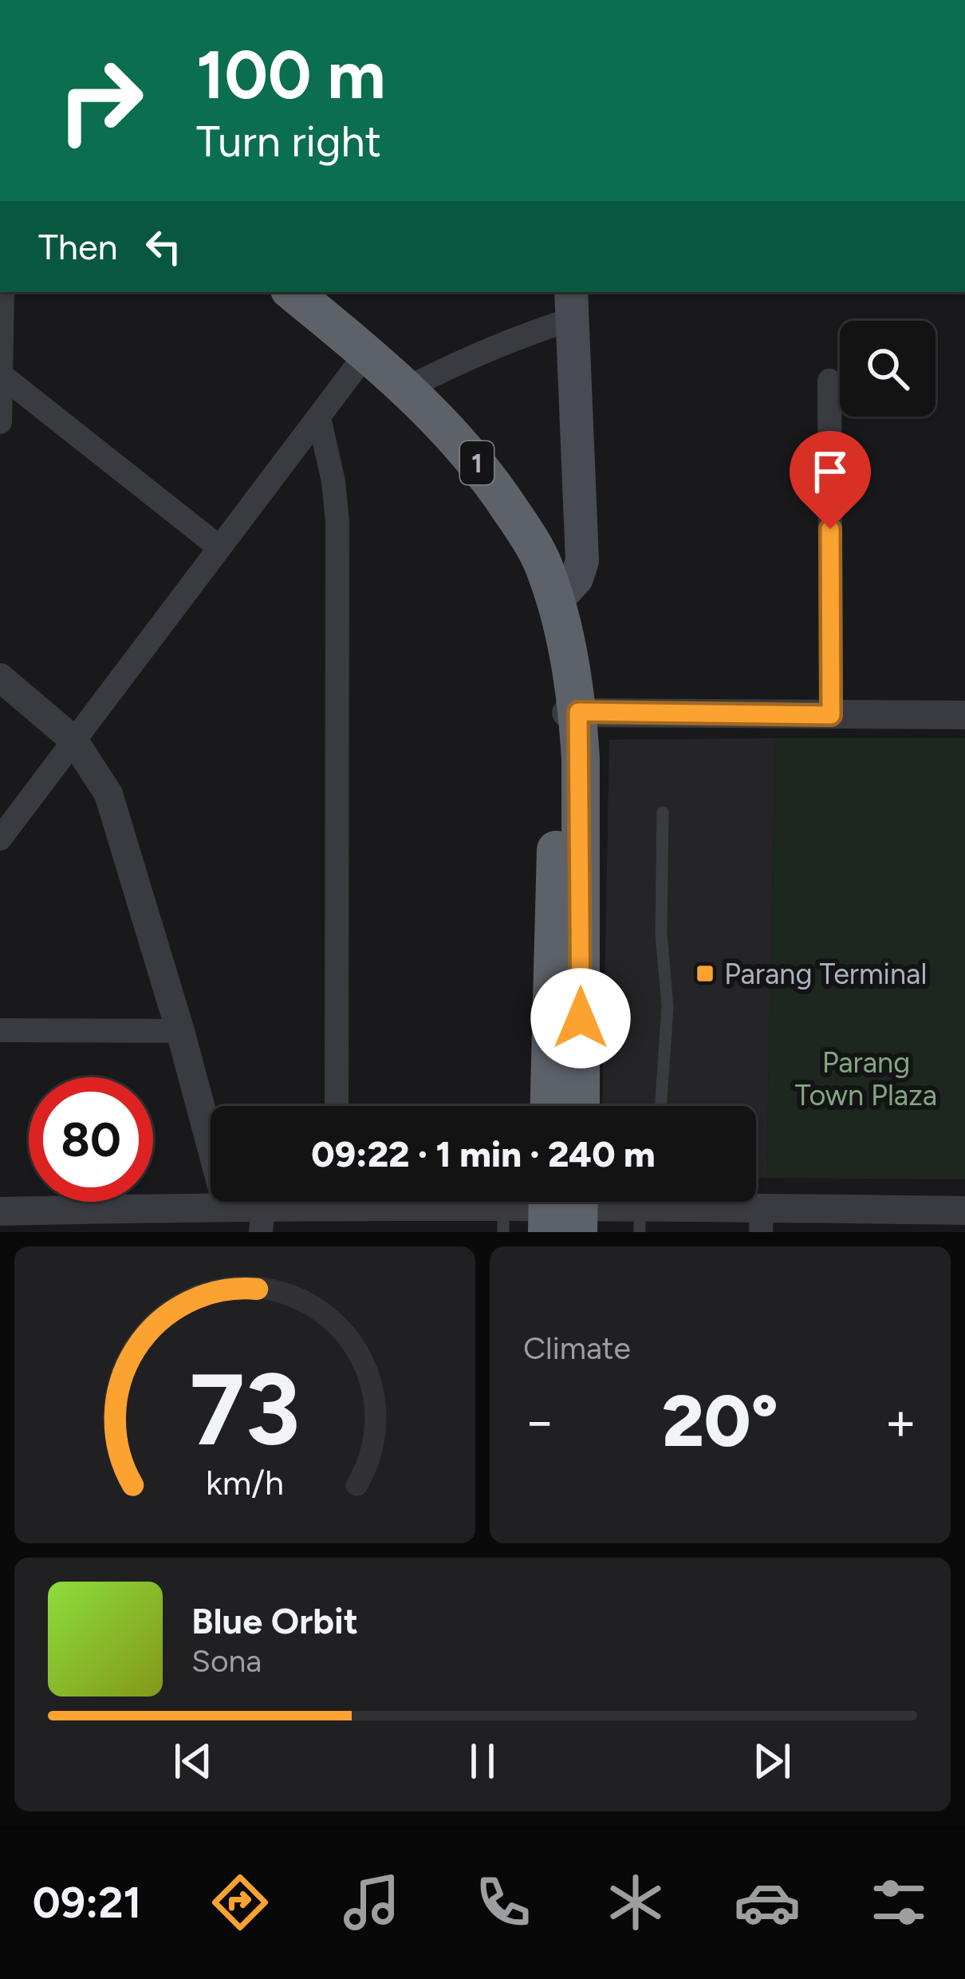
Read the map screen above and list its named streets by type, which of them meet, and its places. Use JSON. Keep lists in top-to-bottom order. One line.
{"streets":{"highway":["1"]},"parks":["Parang Town Plaza"],"places":{"transit":["Parang Terminal"]},"page":{"turn":["100 m","Turn right"],"then":"Then","limit":"80","trip":"09:22 · 1 min · 240 m","tile":"Climate","heat":["−","20°","+"],"song":["Blue Orbit","Sona"],"tabs":"09:21","gauge":["73","km/h"]}}
